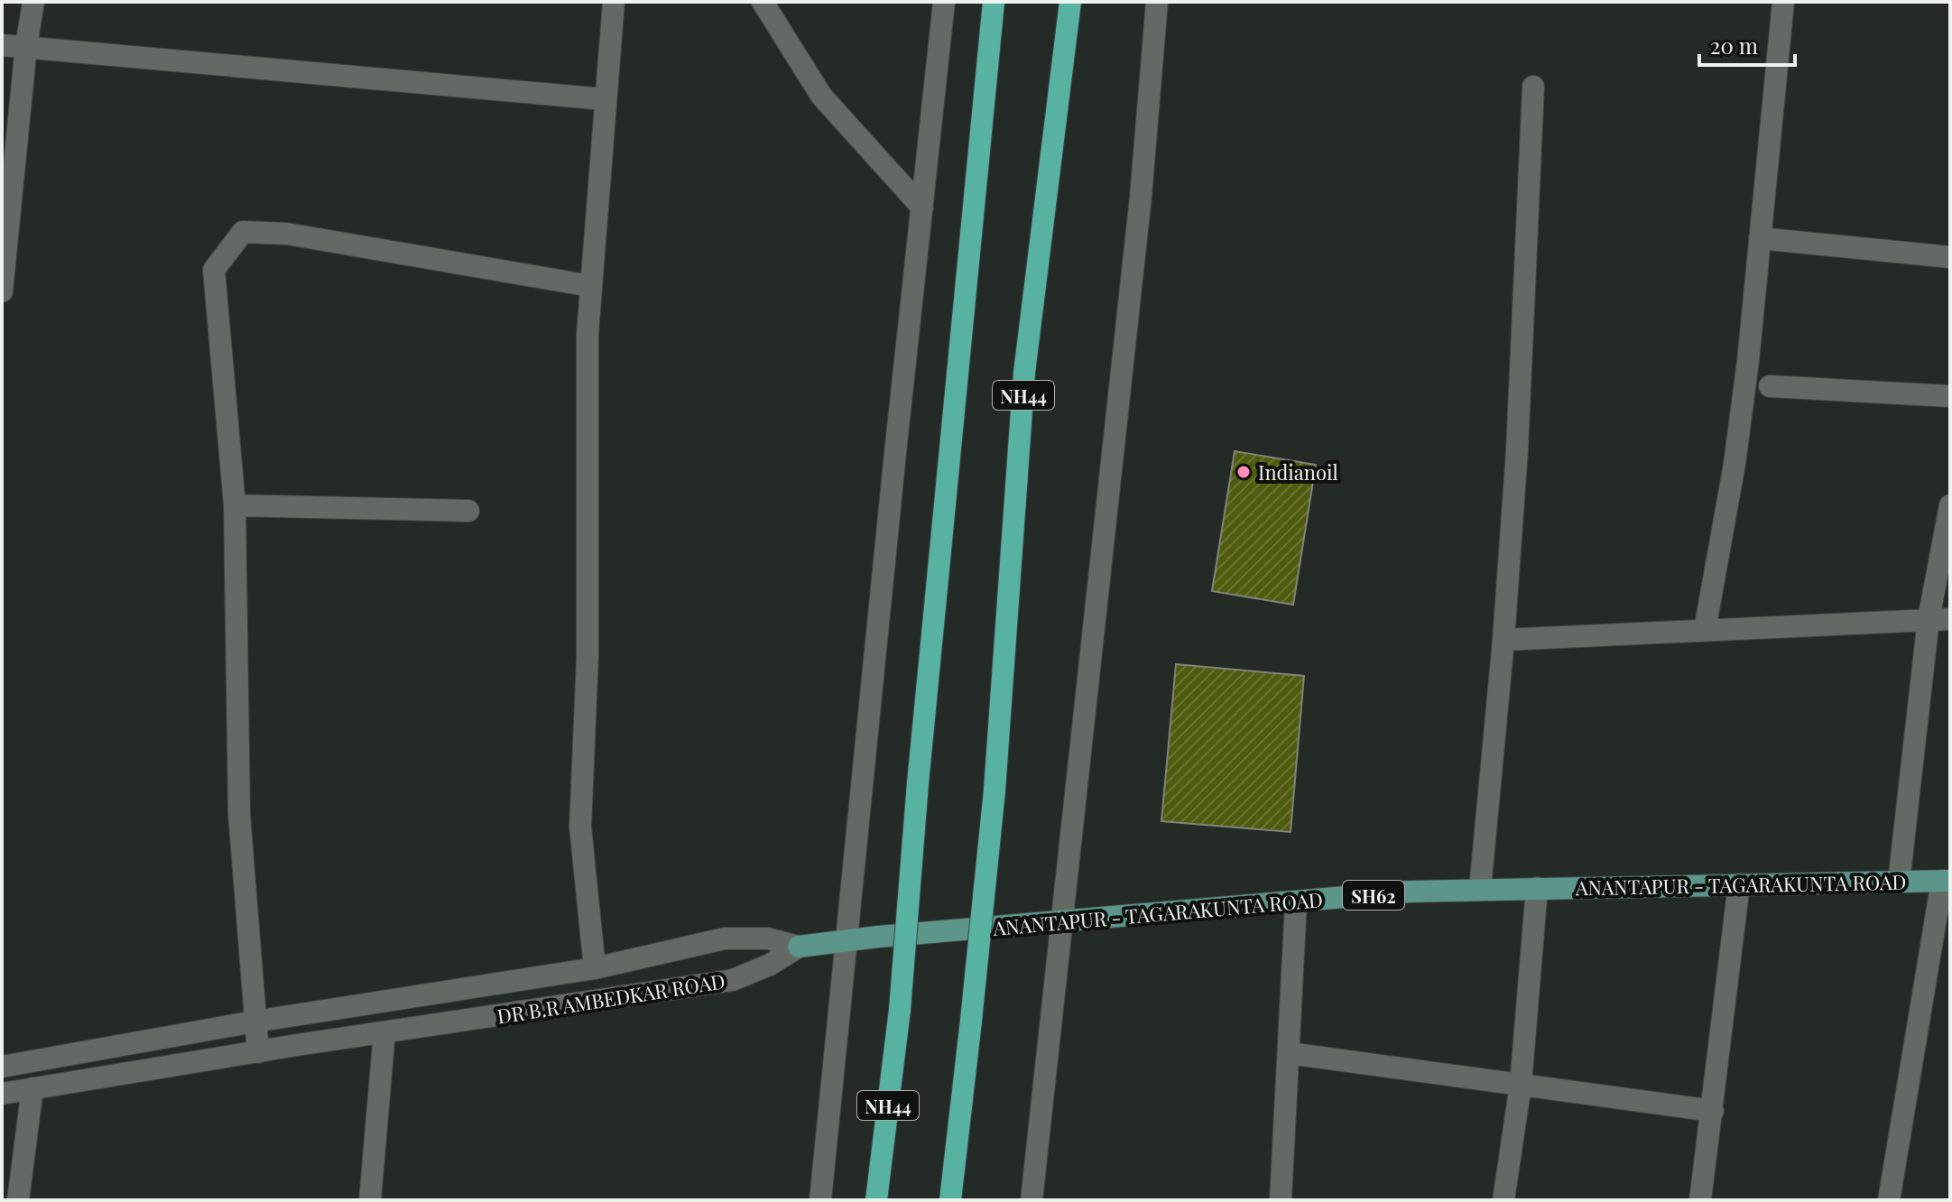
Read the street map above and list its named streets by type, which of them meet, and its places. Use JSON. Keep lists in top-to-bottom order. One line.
{"streets":{"highway":["NH44"],"main road":["ANANTAPUR - TAGARAKUNTA ROAD","SH62"],"street":["DR B.R AMBEDKAR ROAD"]},"crossings":[["ANANTAPUR - TAGARAKUNTA ROAD","DR B.R AMBEDKAR ROAD"]],"places":["Indianoil"],"scale_bar":"20 m"}
